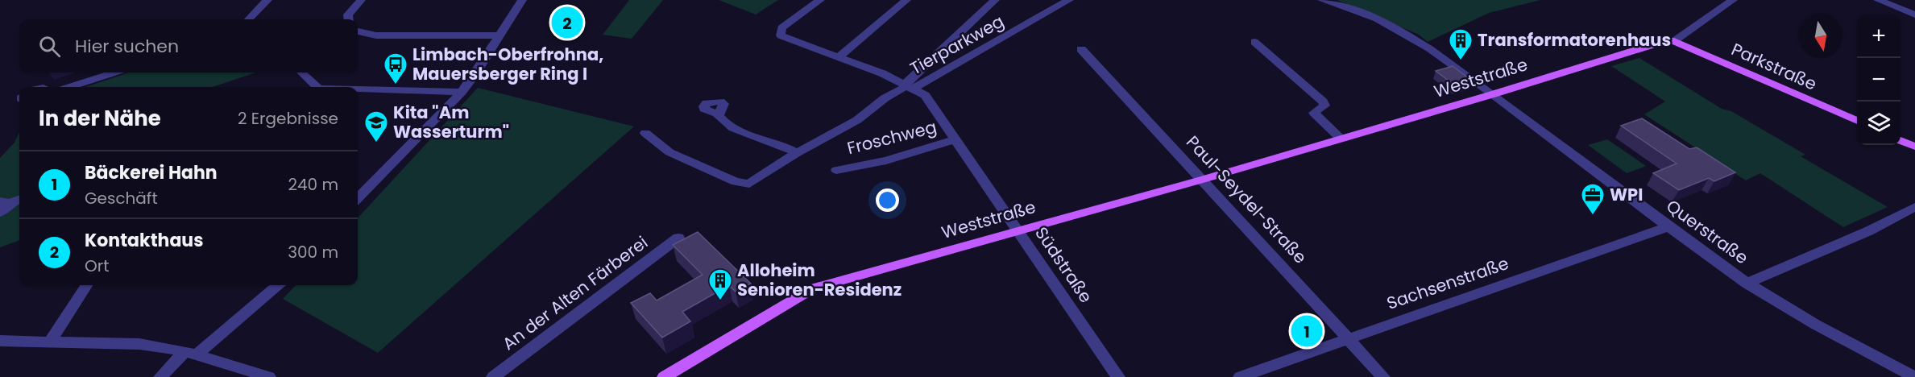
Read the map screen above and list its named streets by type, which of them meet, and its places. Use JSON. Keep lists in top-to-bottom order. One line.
{"streets":{"main road":["Parkstraße","Weststraße"],"street":["Tierparkweg","Froschweg","Paul-Seydel-Straße","Querstraße","Südstraße","Sachsenstraße","An der Alten Färberei"]},"crossings":[["Tierparkweg","Südstraße"],["Parkstraße","Weststraße"],["Weststraße","Paul-Seydel-Straße"],["Weststraße","Querstraße"],["Weststraße","Südstraße"],["Froschweg","Südstraße"],["Paul-Seydel-Straße","Sachsenstraße"],["Querstraße","Sachsenstraße"]],"places":{"building":["Transformatorenhaus","Alloheim Senioren-Residenz"],"bus stop":["Limbach-Oberfrohna, Mauersberger Ring I"],"school or university":["Kita \"Am Wasserturm\""],"office":["WPI"]},"north":"bottom","page":{"pins":["2","1"],"map_buttons":["+","−"],"search":"Hier suchen","heading":["In der Nähe","2 Ergebnisse"],"list":[{"mark":"1","name":"Bäckerei Hahn","note":"Geschäft","value":"240 m"},{"mark":"2","name":"Kontakthaus","note":"Ort","value":"300 m"}]}}
